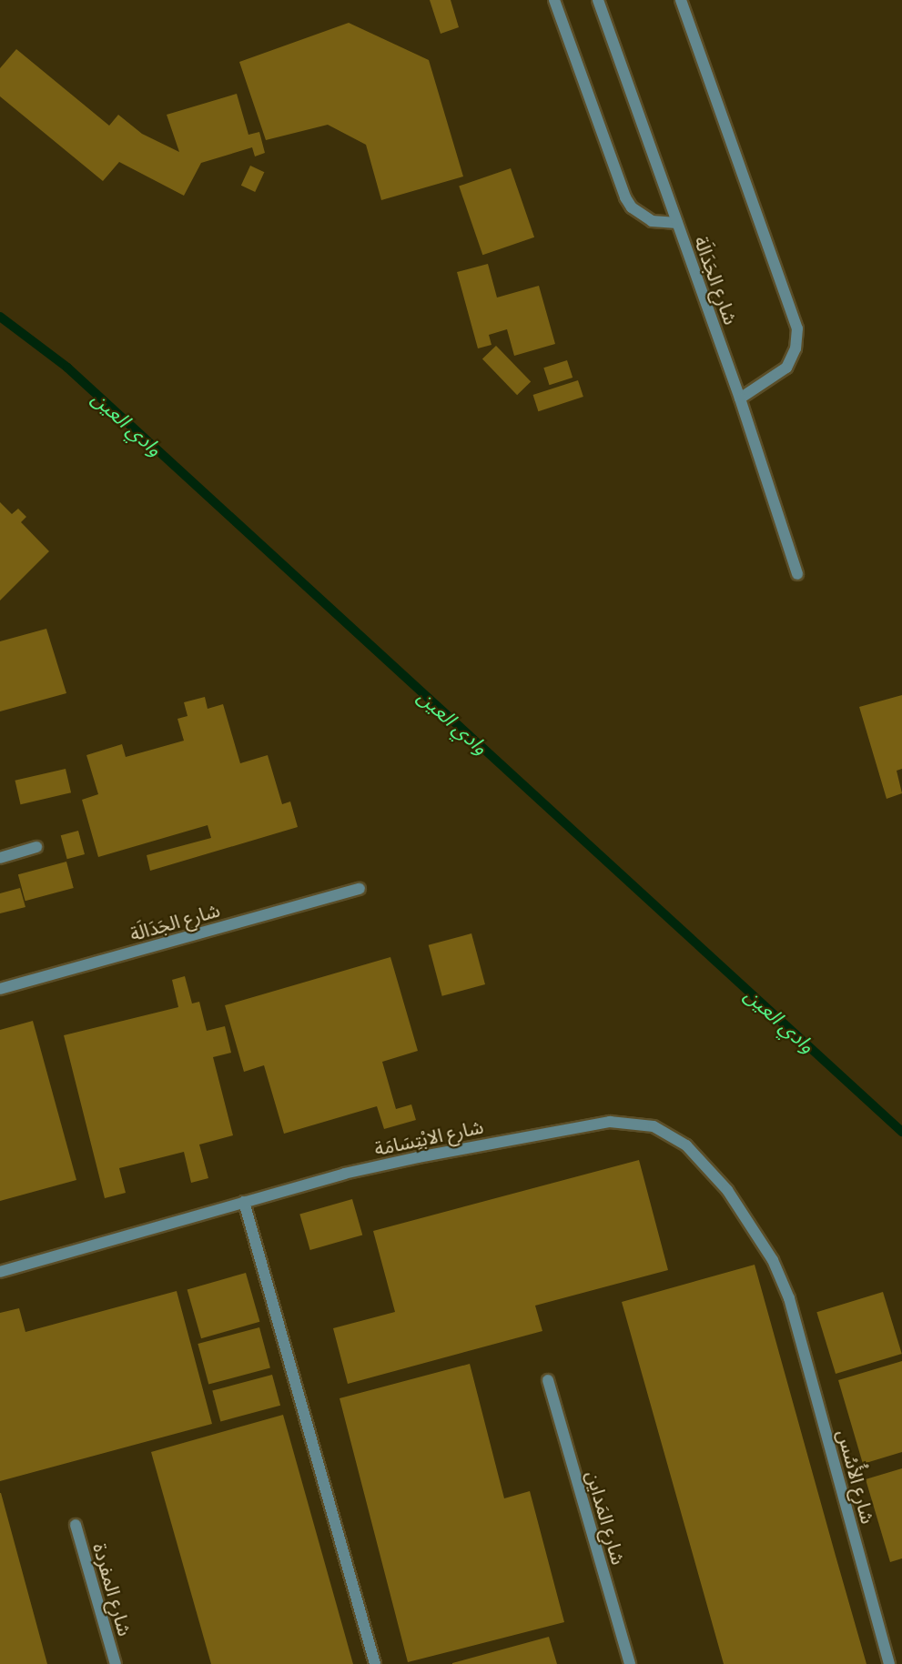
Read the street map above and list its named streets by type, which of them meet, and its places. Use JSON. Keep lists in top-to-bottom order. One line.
{"streets":{"street":["شارع الجَدَالَة","شارع الابْتِسَامَة","شارع الأُسُس","شارع المَداين","شارع المفردة"]},"crossings":[["شارع الابْتِسَامَة","شارع الأُسُس"]],"water":["وادي العين"]}
